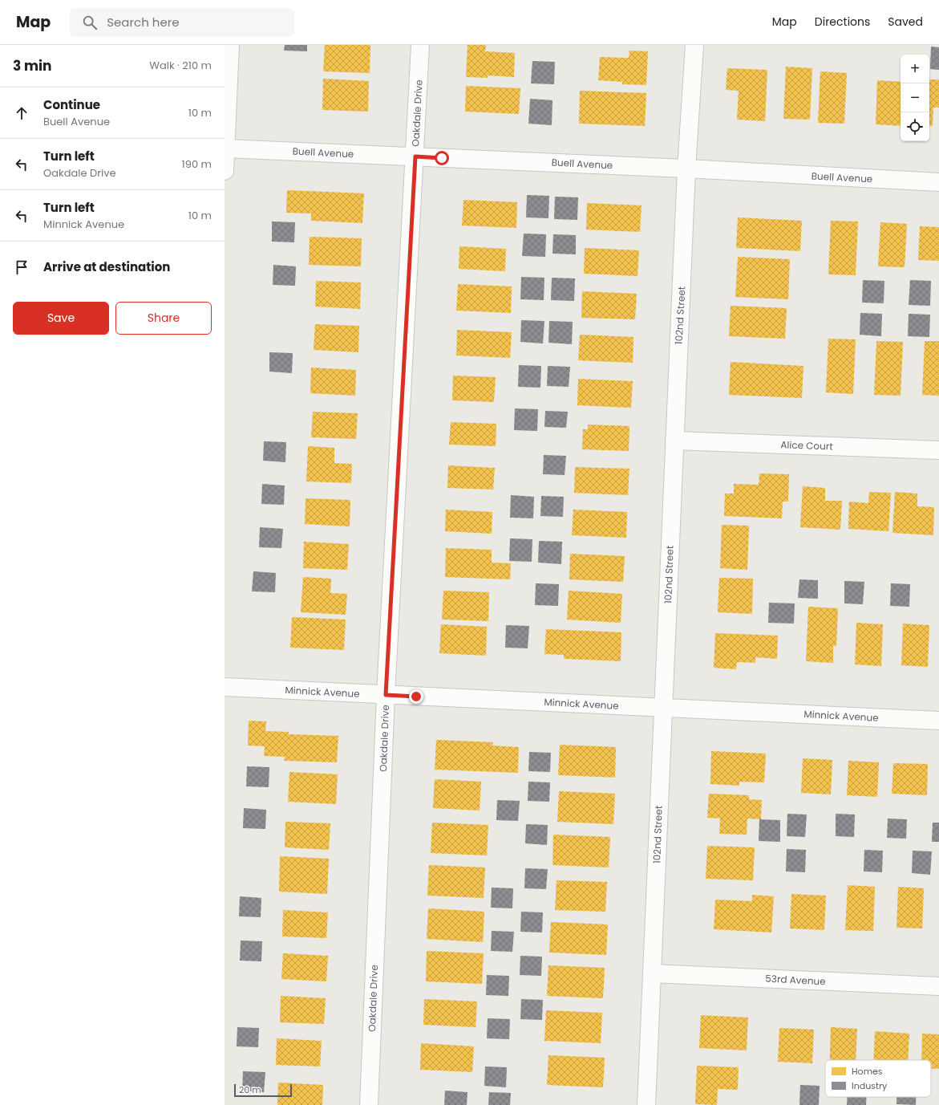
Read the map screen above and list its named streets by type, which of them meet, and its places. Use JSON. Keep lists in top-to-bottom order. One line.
{"streets":{"street":["Oakdale Drive","Buell Avenue","102nd Street","Alice Court","Minnick Avenue","53rd Avenue"]},"crossings":[["Oakdale Drive","Buell Avenue"],["Oakdale Drive","Minnick Avenue"],["Buell Avenue","102nd Street"],["102nd Street","Alice Court"],["102nd Street","Minnick Avenue"],["102nd Street","53rd Avenue"]],"legend":["Homes","Industry"],"scale_bar":"20 m","page":{"header":"Map","search":"Search here","nav":["Map","Directions","Saved"],"heading":["3 min","Walk · 210 m"],"map_buttons":["+","−"],"list":[["Continue","Buell Avenue","10 m"],["Turn left","Oakdale Drive","190 m"],["Turn left","Minnick Avenue","10 m"],"Arrive at destination"],"buttons":["Save","Share"],"scale":"20 m"}}
